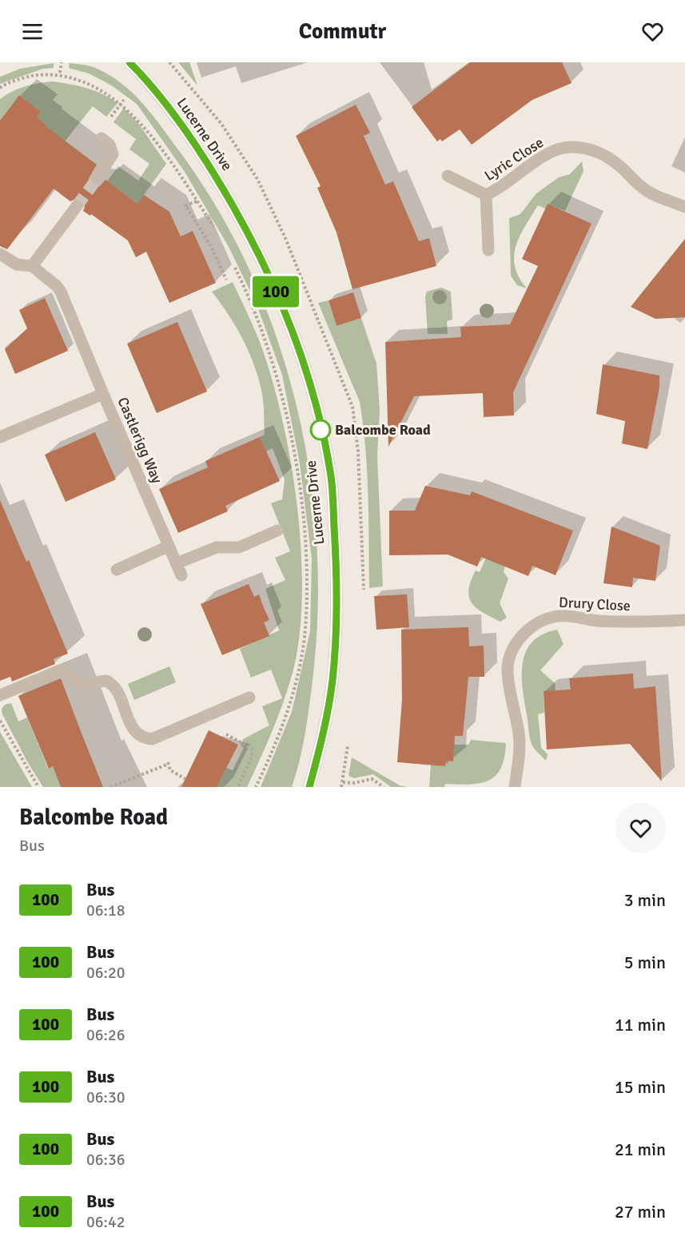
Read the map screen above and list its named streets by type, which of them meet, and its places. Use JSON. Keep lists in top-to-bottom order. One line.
{"streets":{"street":["Lucerne Drive","Lyric Close","Castlerigg Way","Drury Close"]},"places":["Balcombe Road"],"lines":["bus line 100"],"page":{"header":"Commutr","on_map":"100","heading":["Balcombe Road","Bus"],"list":[{"mark":"100","name":"Bus","note":"06:18","value":"3 min"},{"mark":"100","name":"Bus","note":"06:20","value":"5 min"},{"mark":"100","name":"Bus","note":"06:26","value":"11 min"},{"mark":"100","name":"Bus","note":"06:30","value":"15 min"},{"mark":"100","name":"Bus","note":"06:36","value":"21 min"},{"mark":"100","name":"Bus","note":"06:42","value":"27 min"}]}}
